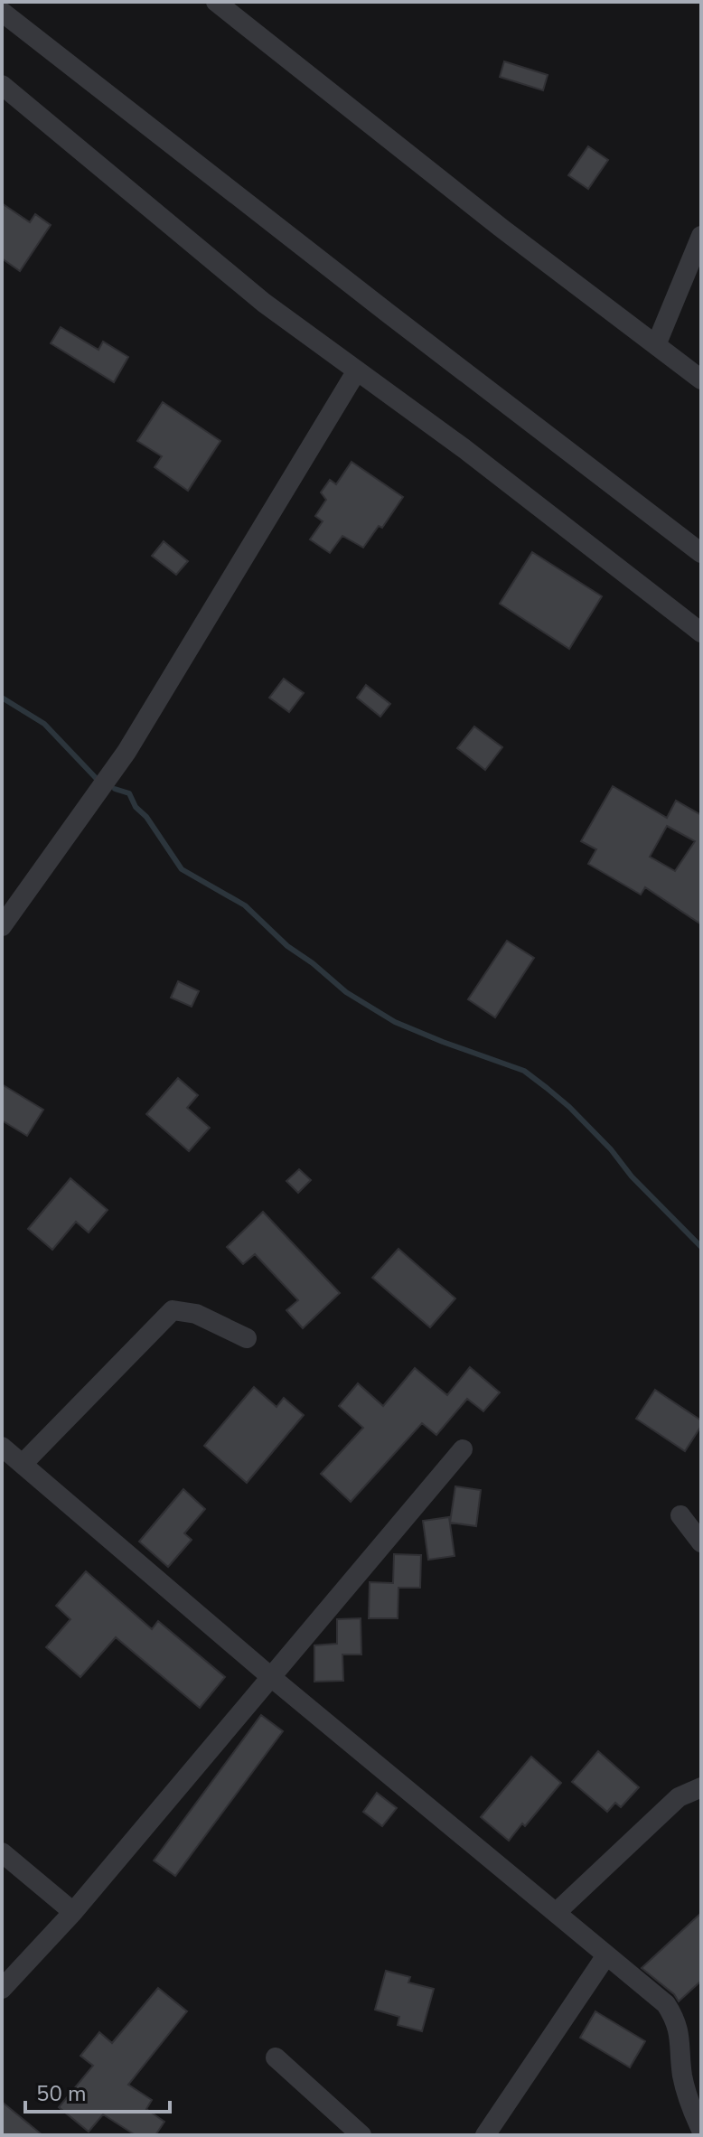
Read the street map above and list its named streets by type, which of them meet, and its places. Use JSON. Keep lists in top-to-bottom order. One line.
{"scale_bar":"50 m"}
